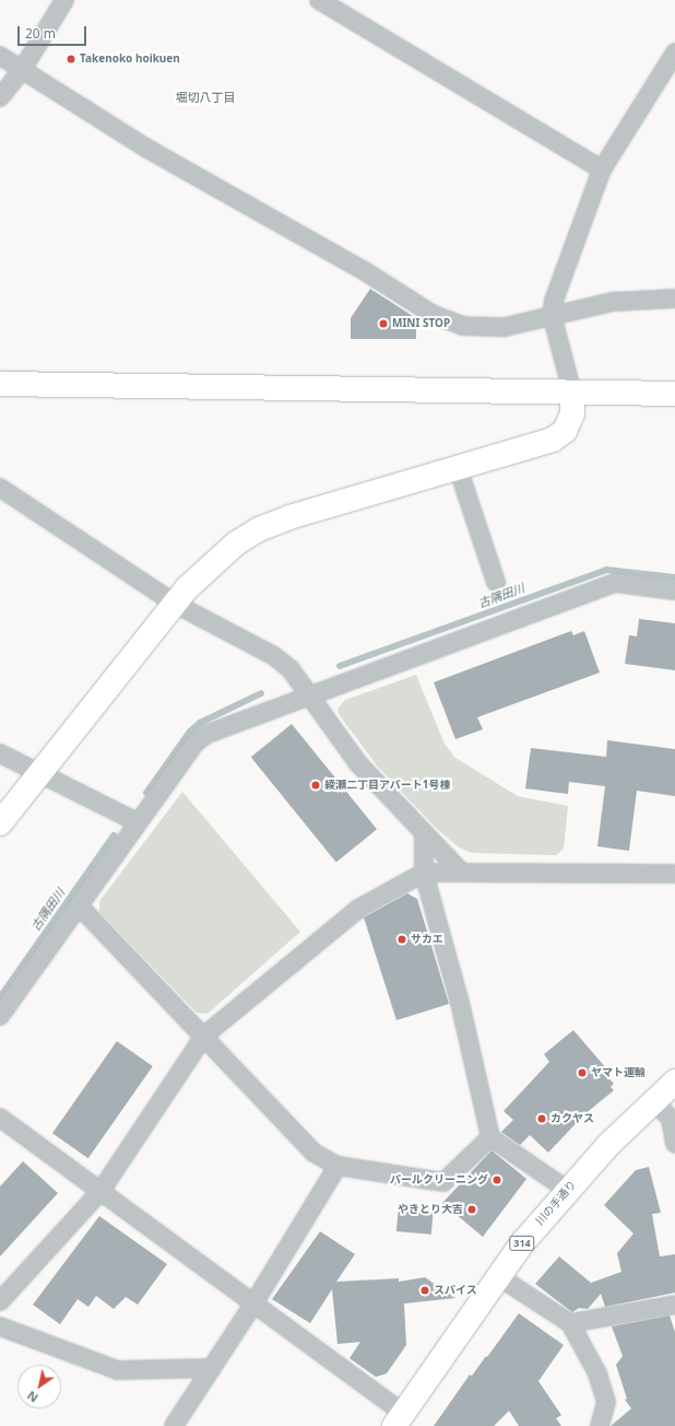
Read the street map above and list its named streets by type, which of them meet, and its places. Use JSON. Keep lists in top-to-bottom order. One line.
{"streets":{"street":["川の手通り","314"]},"districts":["堀切八丁目"],"water":["古隅田川"],"places":["Takenoko hoikuen","MINI STOP","綾瀬二丁目アパート1号棟","サカエ","ヤマト運輸","カクヤス","パールクリーニング","やきとり大吉","スパイス"],"scale_bar":"20 m","north":"bottom left"}
